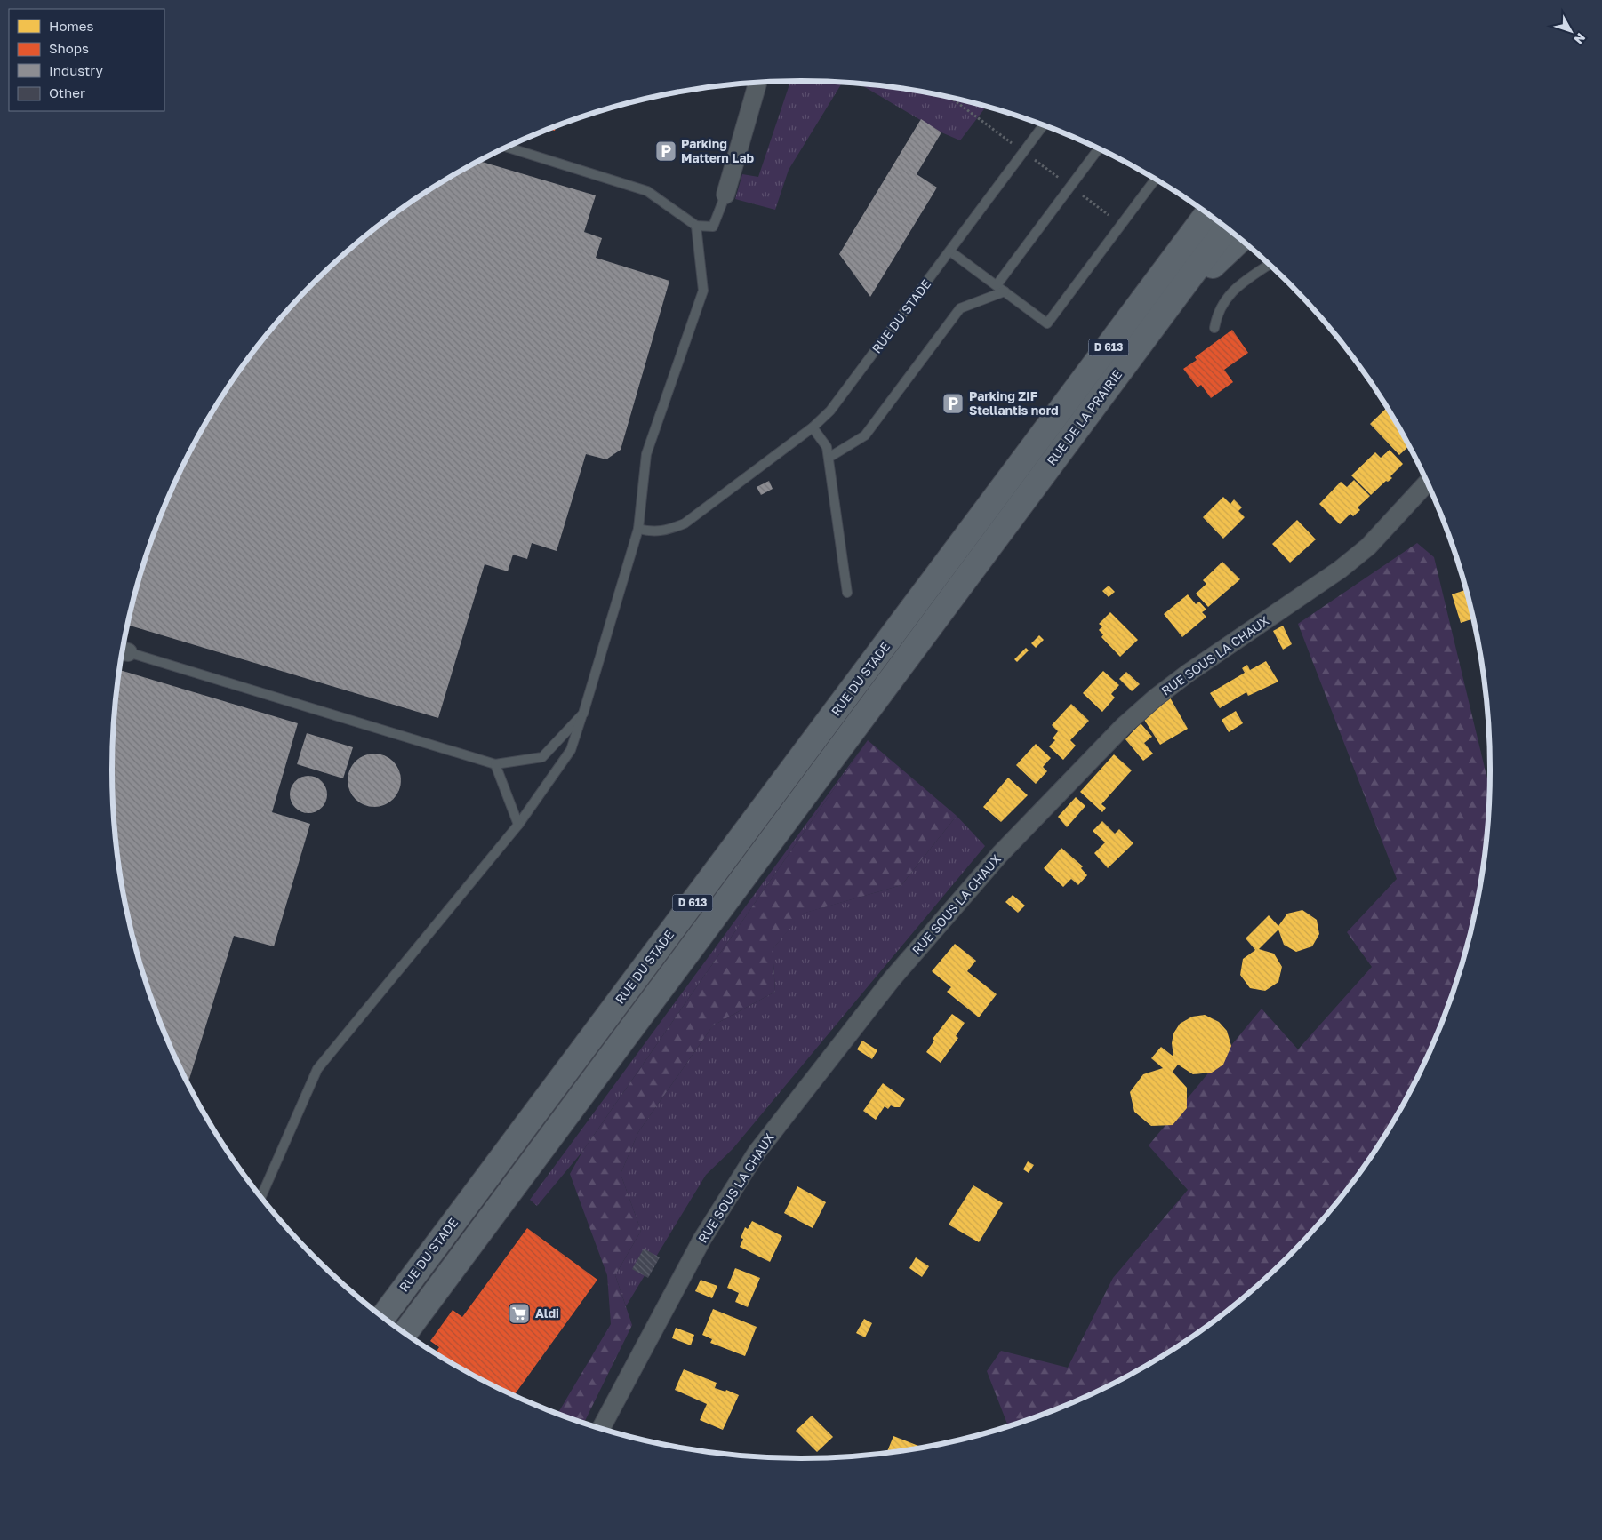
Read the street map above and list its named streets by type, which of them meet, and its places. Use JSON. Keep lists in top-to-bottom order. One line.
{"streets":{"main road":["RUE DU STADE","D 613","RUE DE LA PRAIRIE"],"street":["RUE SOUS LA CHAUX"]},"crossings":[["RUE DU STADE","RUE DE LA PRAIRIE"]],"places":{"parking":["Parking Mattern Lab","Parking ZIF Stellantis nord"],"supermarket":["Aldi"]},"legend":["Homes","Shops","Industry","Other"],"north":"bottom right"}
